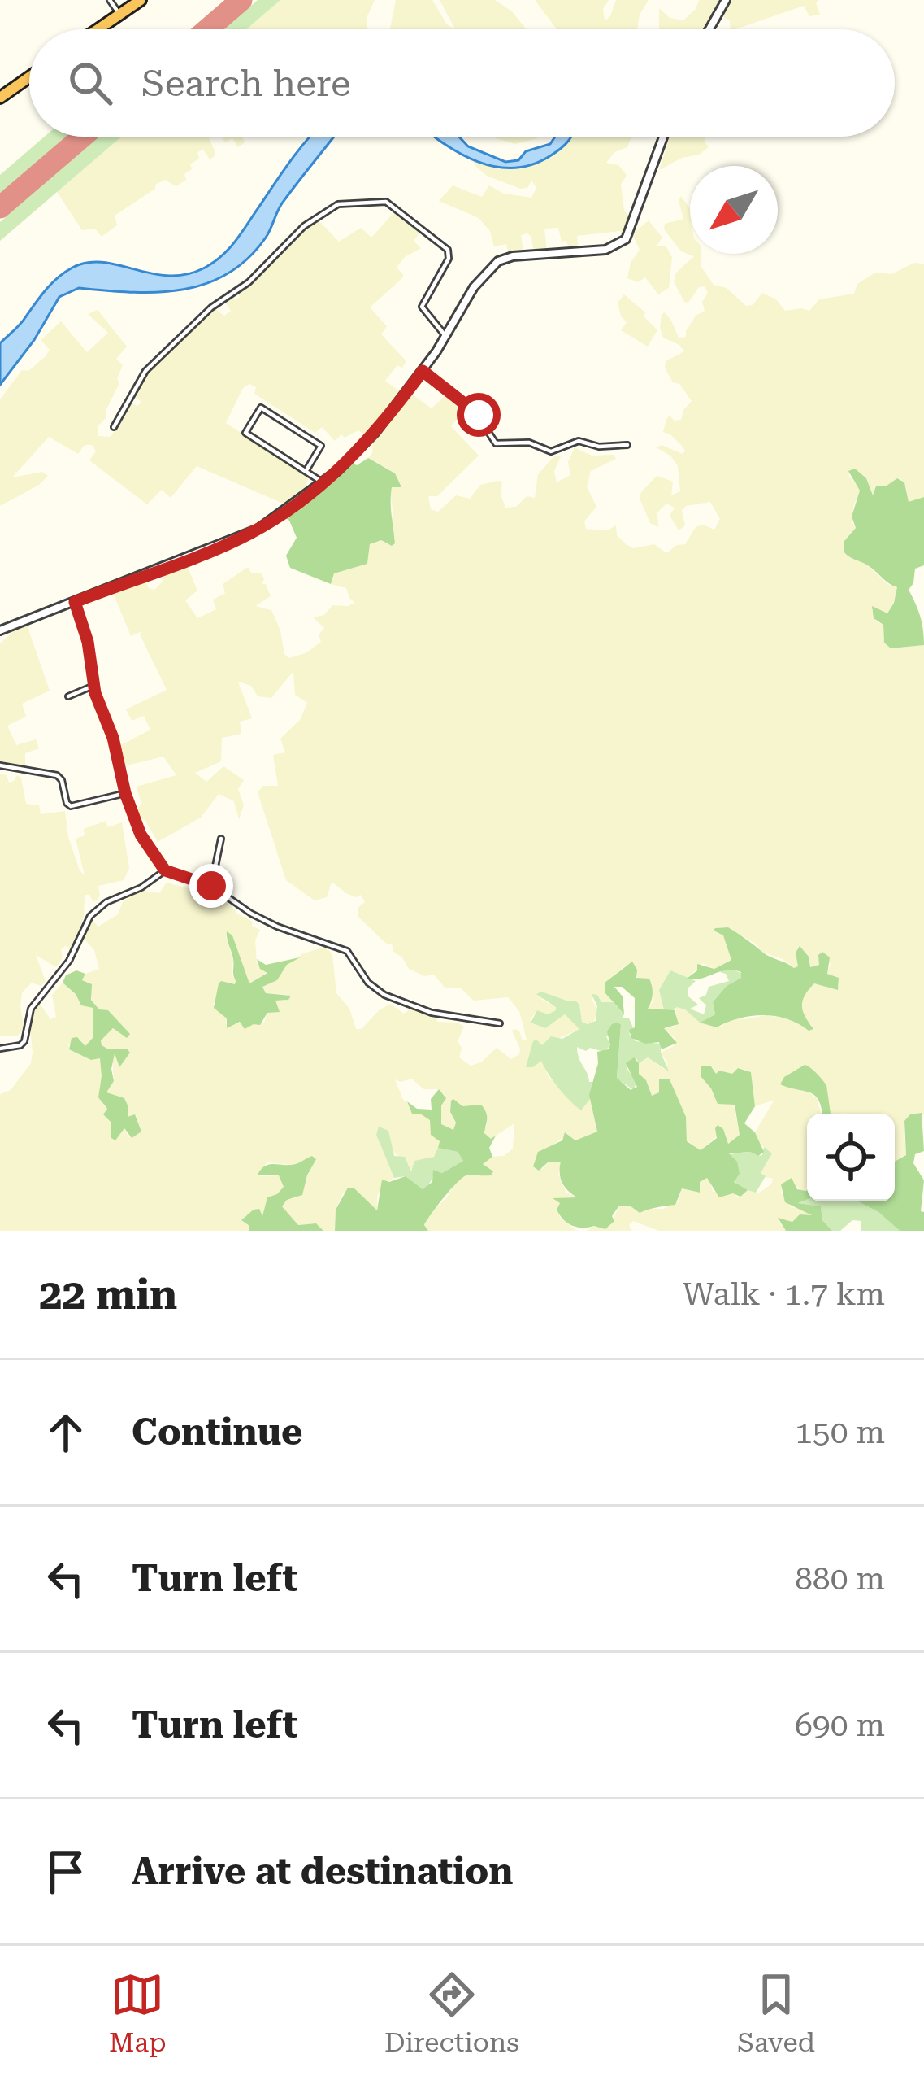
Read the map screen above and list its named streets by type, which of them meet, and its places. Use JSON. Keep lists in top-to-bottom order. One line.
{"north":"bottom left","page":{"search":"Search here","heading":["22 min","Walk · 1.7 km"],"list":[["Continue","150 m"],["Turn left","880 m"],["Turn left","690 m"],"Arrive at destination"],"nav":["Map","Directions","Saved"]}}
